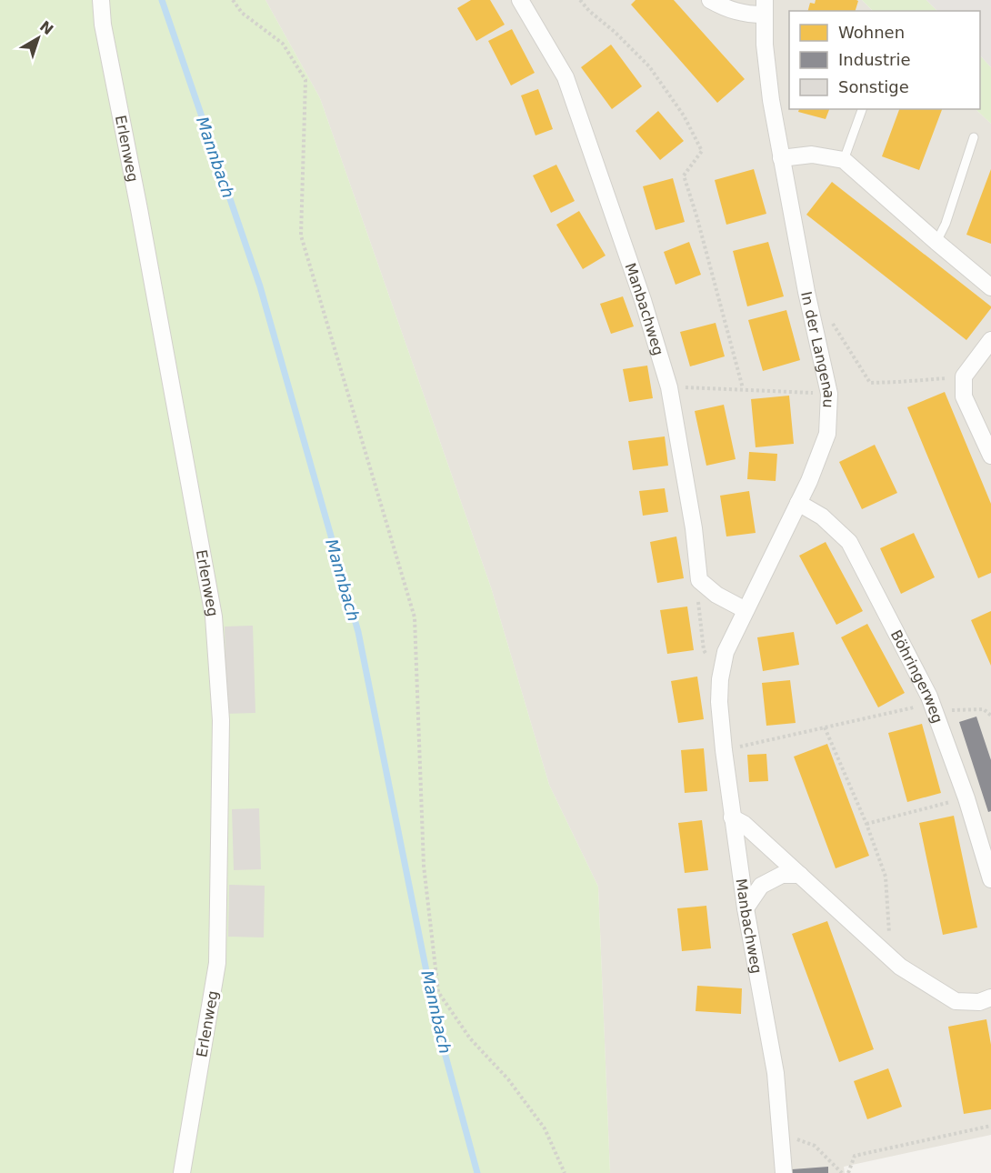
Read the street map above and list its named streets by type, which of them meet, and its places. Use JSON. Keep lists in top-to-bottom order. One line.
{"streets":{"street":["Erlenweg","Manbachweg","In der Langenau","Böhringerweg"]},"crossings":[["Manbachweg","In der Langenau"],["In der Langenau","Böhringerweg"]],"water":["Mannbach"],"legend":["Wohnen","Industrie","Sonstige"],"north":"top right"}
